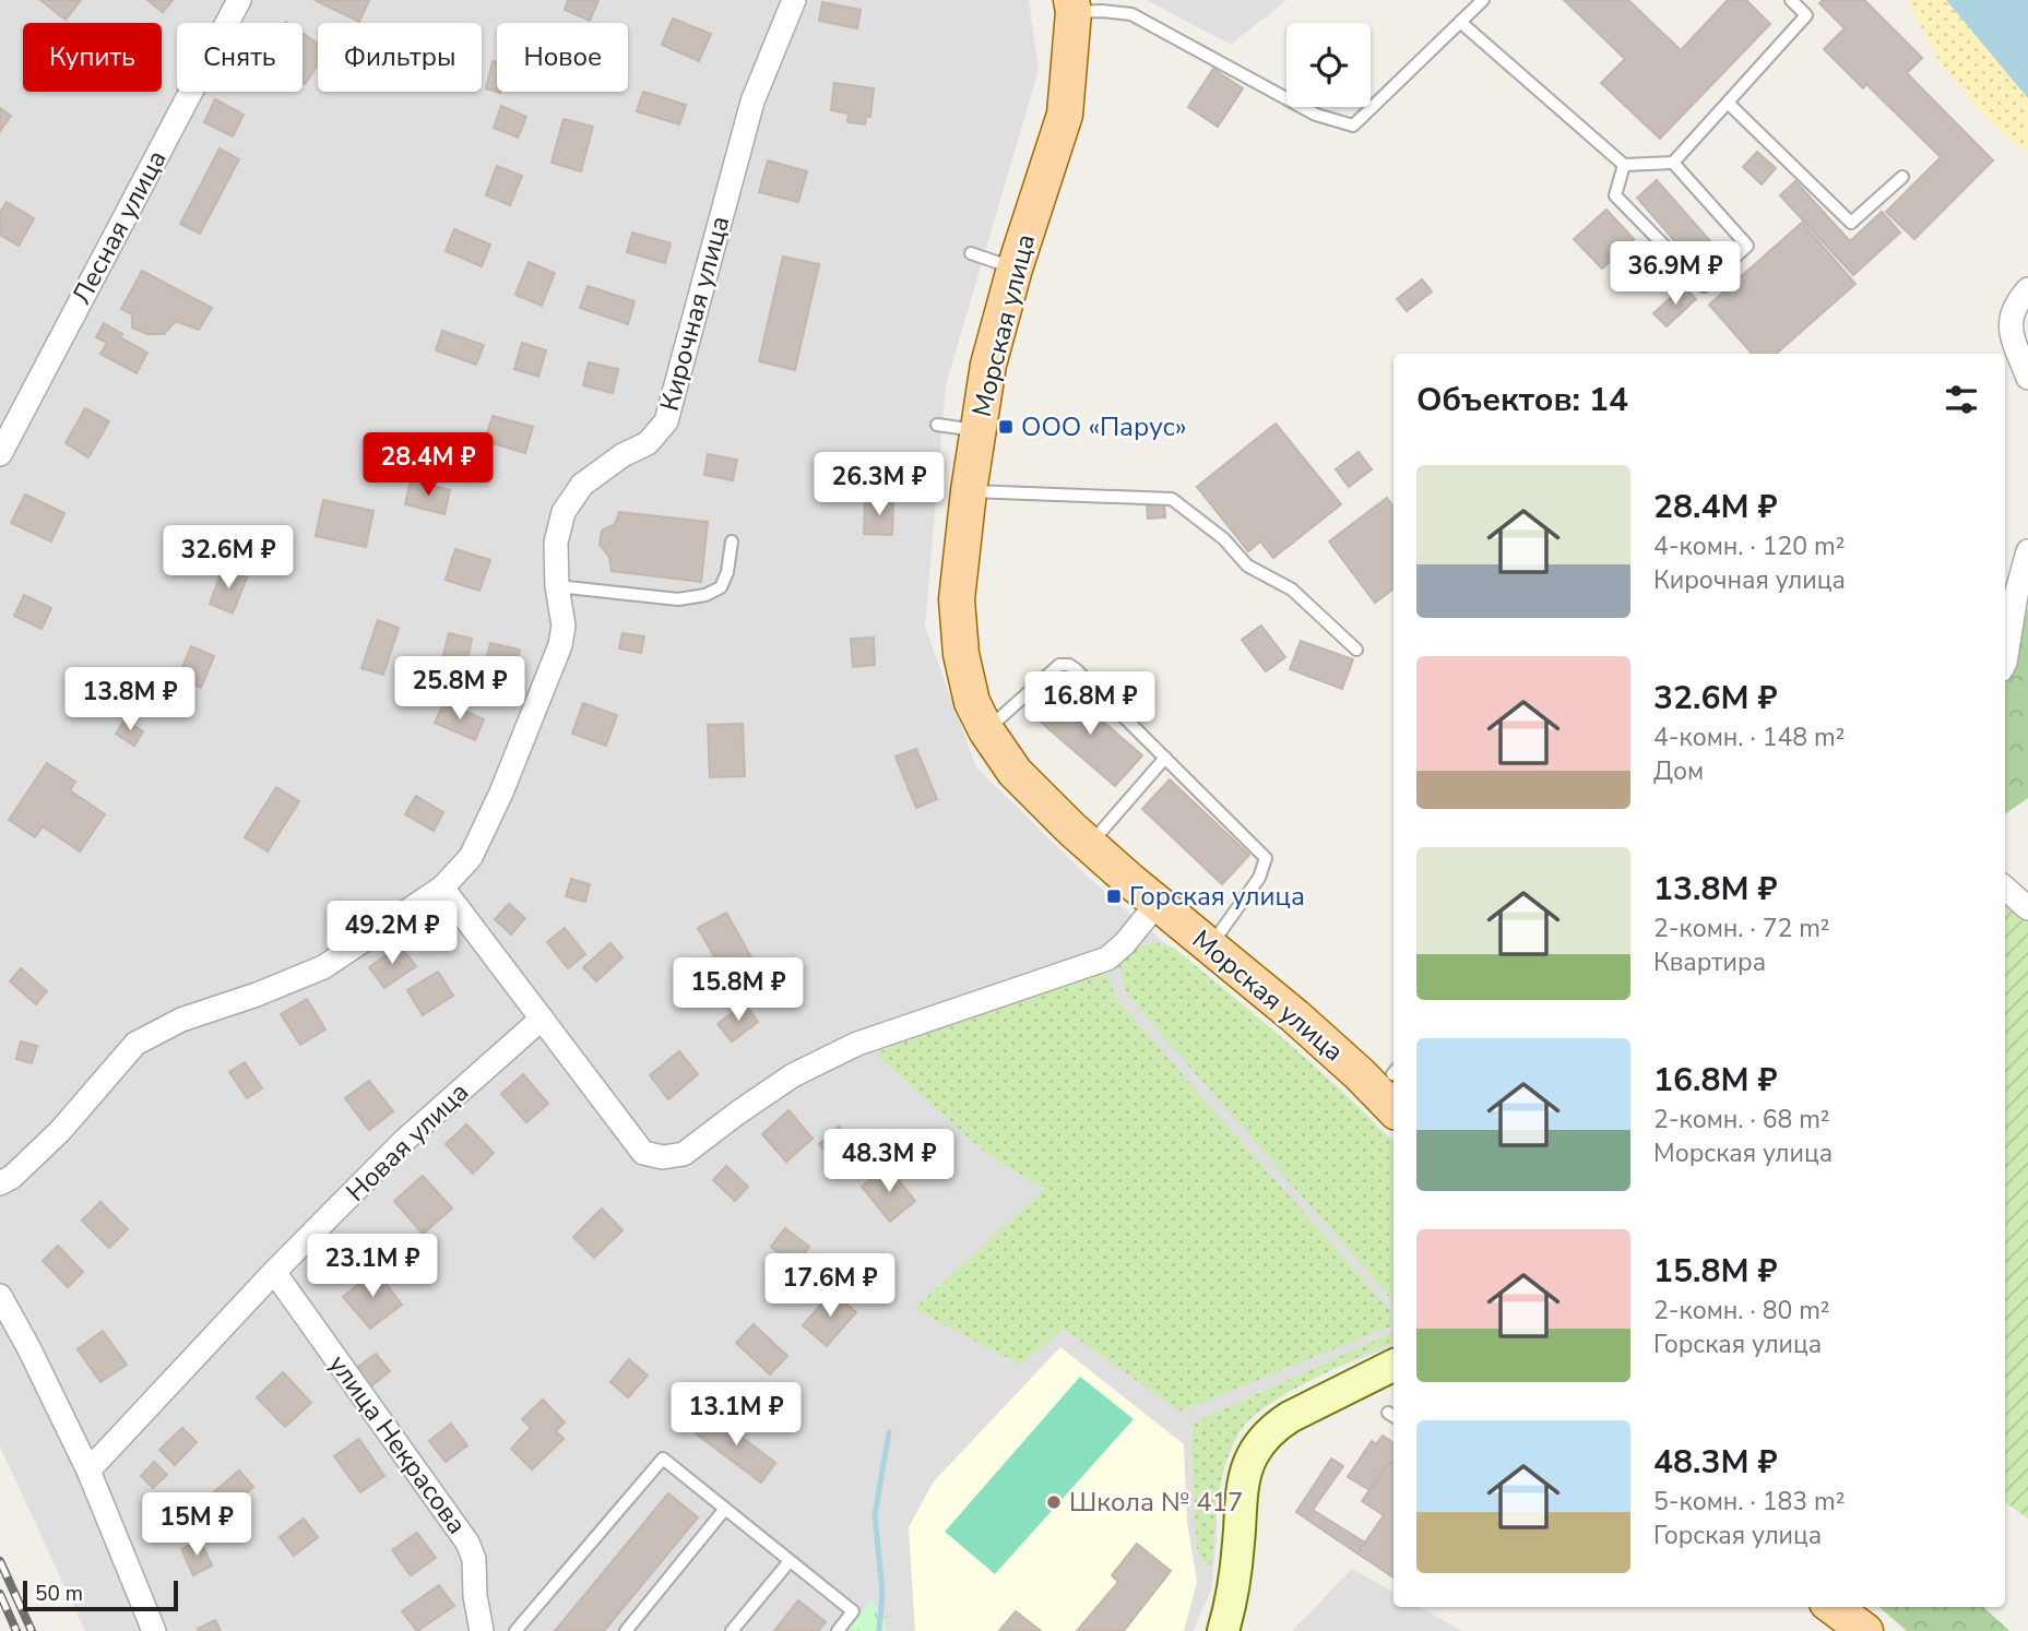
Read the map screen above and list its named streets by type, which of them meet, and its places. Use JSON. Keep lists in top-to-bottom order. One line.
{"streets":{"main road":["Морская улица"],"street":["Лесная улица","Кирочная улица","Новая улица","улица Некрасова"]},"crossings":[["Новая улица","улица Некрасова"]],"places":{"transit":["ООО «Парус»","Горская улица"],"other":["Школа № 417"]},"scale_bar":"50 m","page":{"chip":["Купить","Снять","Фильтры","Новое"],"price":["36.9M ₽","28.4M ₽","26.3M ₽","32.6M ₽","25.8M ₽","13.8M ₽","16.8M ₽","49.2M ₽","15.8M ₽","48.3M ₽","23.1M ₽","17.6M ₽","13.1M ₽","15M ₽"],"heading":"Объектов: 14","list":[{"name":"28.4M ₽","note":"4-комн. · 120 m² · Кирочная улица"},{"name":"32.6M ₽","note":"4-комн. · 148 m² · Дом"},{"name":"13.8M ₽","note":"2-комн. · 72 m² · Квартира"},{"name":"16.8M ₽","note":"2-комн. · 68 m² · Морская улица"},{"name":"15.8M ₽","note":"2-комн. · 80 m² · Горская улица"},{"name":"48.3M ₽","note":"5-комн. · 183 m² · Горская улица"}],"scale":"50 m"}}
